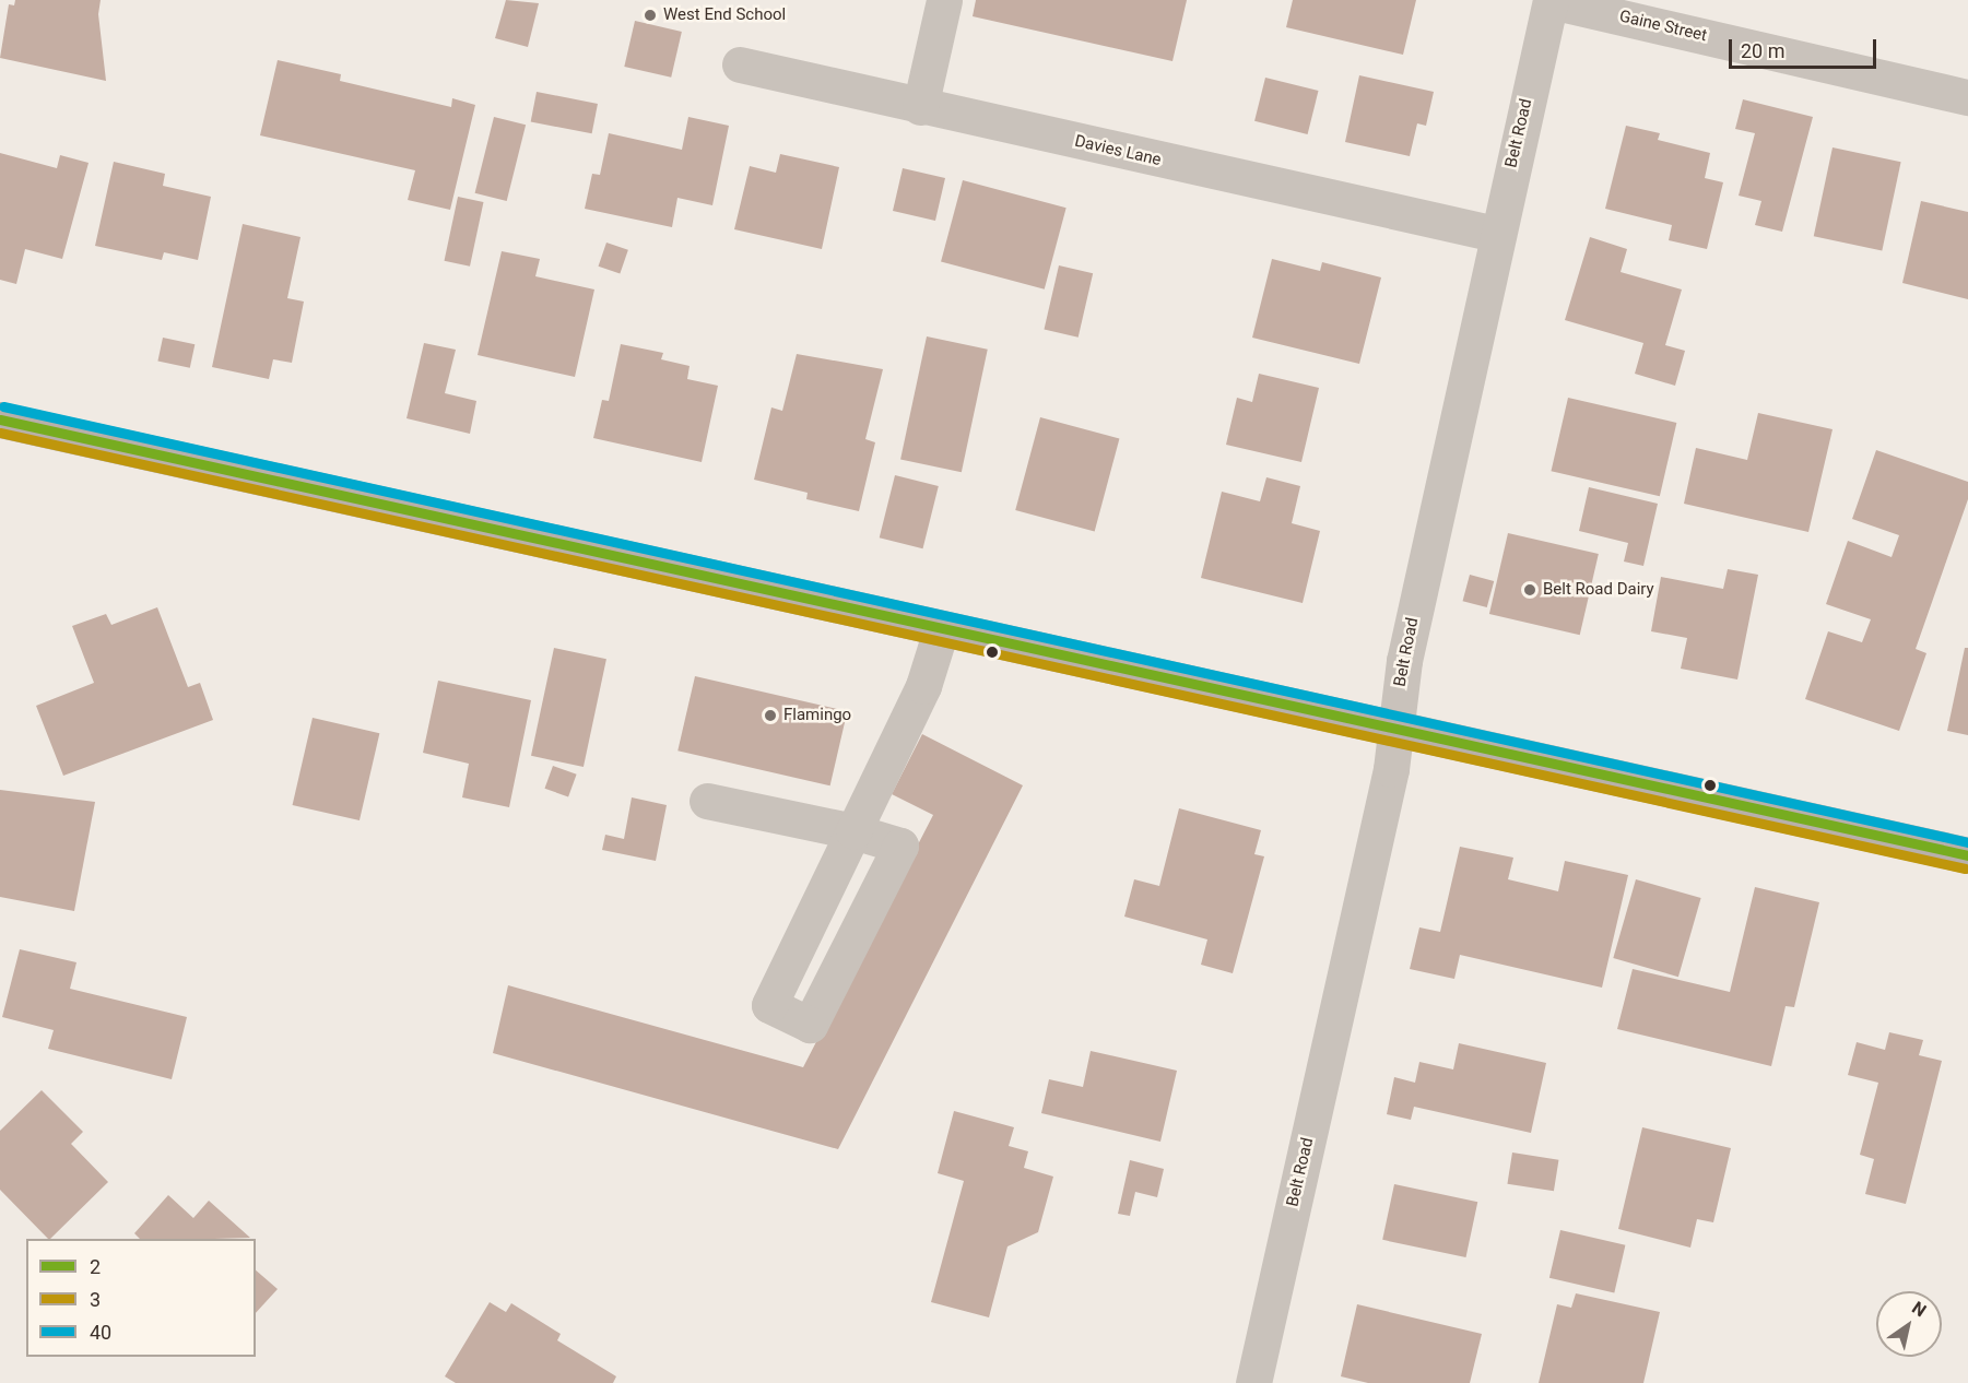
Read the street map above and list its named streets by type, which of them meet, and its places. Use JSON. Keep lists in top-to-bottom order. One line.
{"streets":{"street":["Gaine Street","Belt Road","Davies Lane"]},"crossings":[["Gaine Street","Belt Road"],["Belt Road","Davies Lane"]],"places":["West End School","Belt Road Dairy","Flamingo"],"lines":["transit line 40","transit line 2","transit line 3"],"legend":["2","3","40"],"scale_bar":"20 m","north":"top right"}
